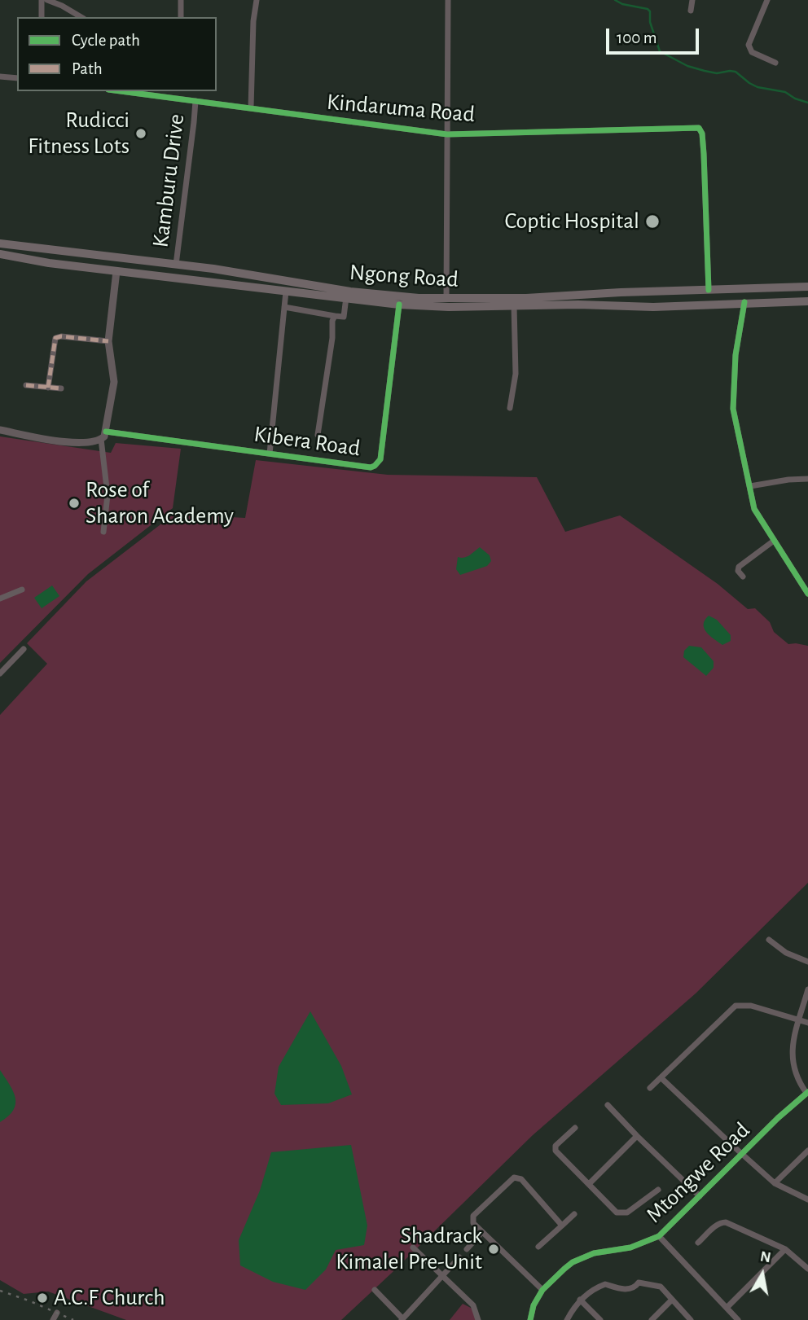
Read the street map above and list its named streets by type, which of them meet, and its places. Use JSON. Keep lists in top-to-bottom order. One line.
{"streets":{"main road":["Ngong Road"],"street":["Kindaruma Road","Kamburu Drive","Kibera Road","Mtongwe Road"]},"crossings":[["Kindaruma Road","Kamburu Drive"],["Kindaruma Road","Ngong Road"],["Kamburu Drive","Ngong Road"],["Ngong Road","Kibera Road"]],"places":["Rudicci Fitness Lots","Coptic Hospital","Rose of Sharon Academy","Shadrack Kimalel Pre-Unit","A.C.F Church"],"legend":["Cycle path","Path"],"scale_bar":"100 m","north":"top"}
